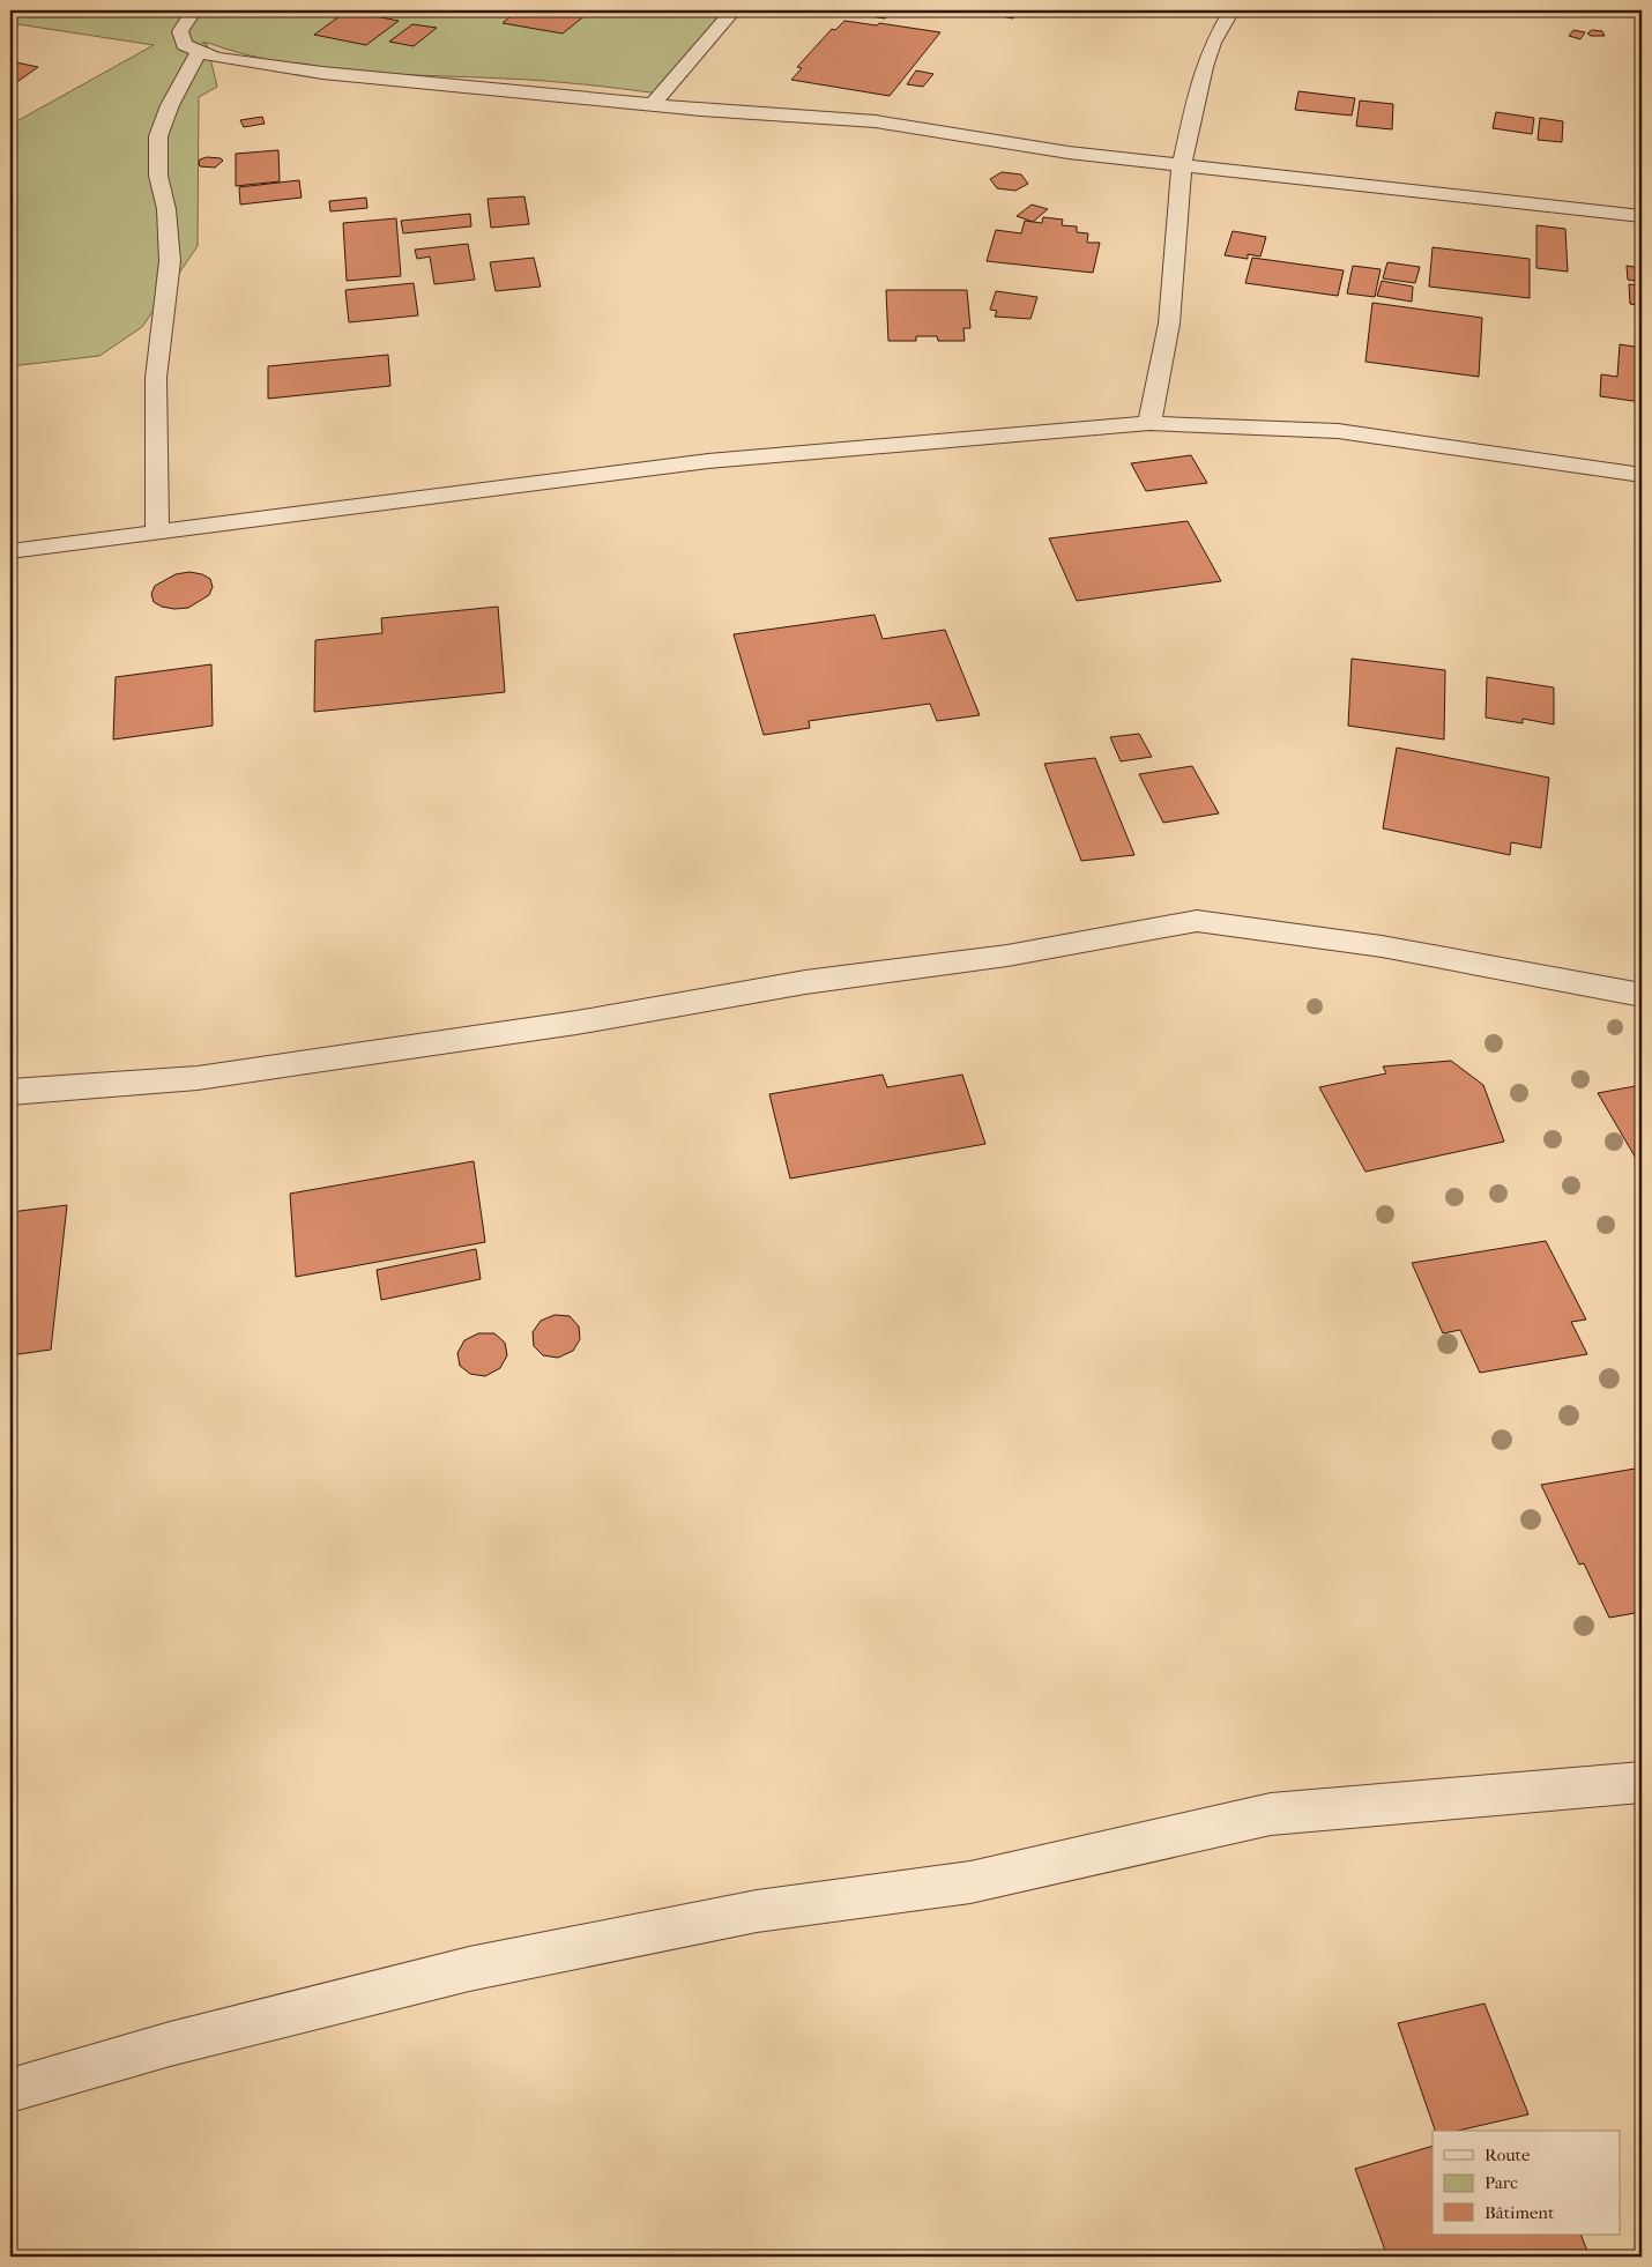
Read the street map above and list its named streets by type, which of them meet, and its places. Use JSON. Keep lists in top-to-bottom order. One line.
{"legend":["Route","Parc","Bâtiment"]}
